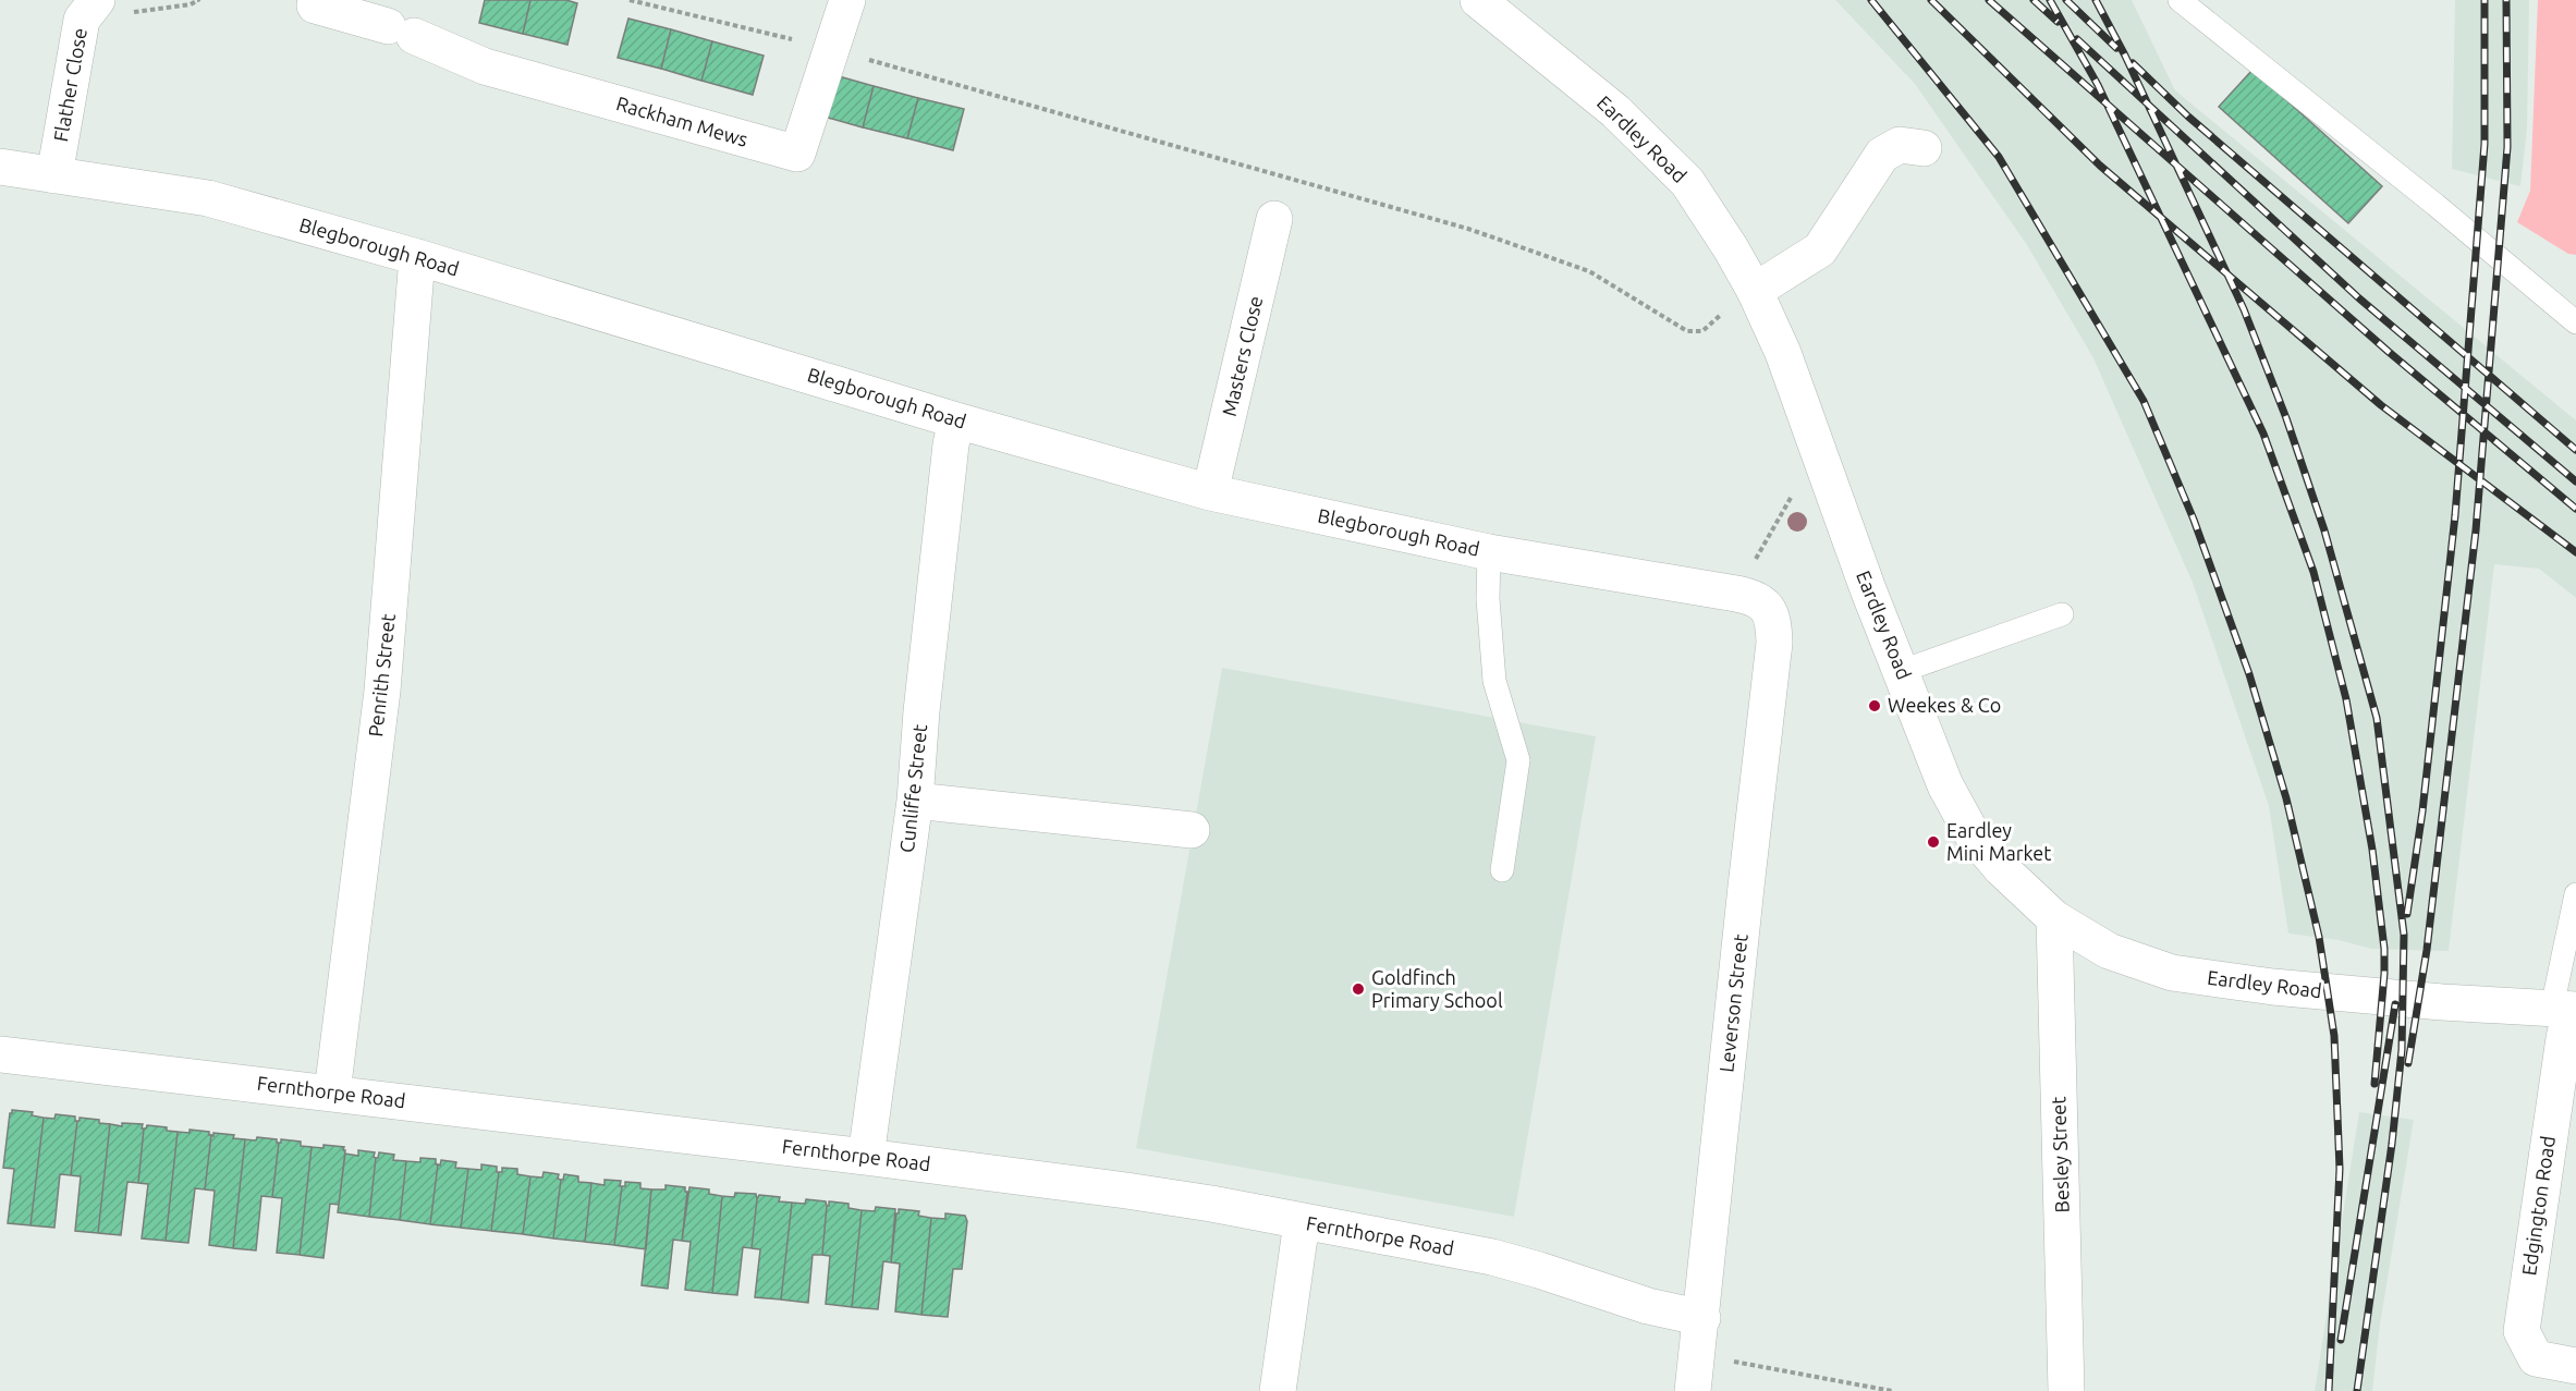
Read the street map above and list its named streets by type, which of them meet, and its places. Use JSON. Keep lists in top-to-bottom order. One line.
{"streets":{"street":["Flather Close","Rackham Mews","Eardley Road","Blegborough Road","Masters Close","Penrith Street","Cunliffe Street","Leverson Street","Fernthorpe Road","Besley Street","Edgington Road"]},"crossings":[["Flather Close","Blegborough Road"],["Eardley Road","Besley Street"],["Eardley Road","Edgington Road"],["Blegborough Road","Masters Close"],["Blegborough Road","Penrith Street"],["Blegborough Road","Cunliffe Street"],["Blegborough Road","Leverson Street"],["Penrith Street","Fernthorpe Road"],["Cunliffe Street","Fernthorpe Road"],["Leverson Street","Fernthorpe Road"]],"places":["Weekes & Co","Eardley Mini Market","Goldfinch Primary School"]}
